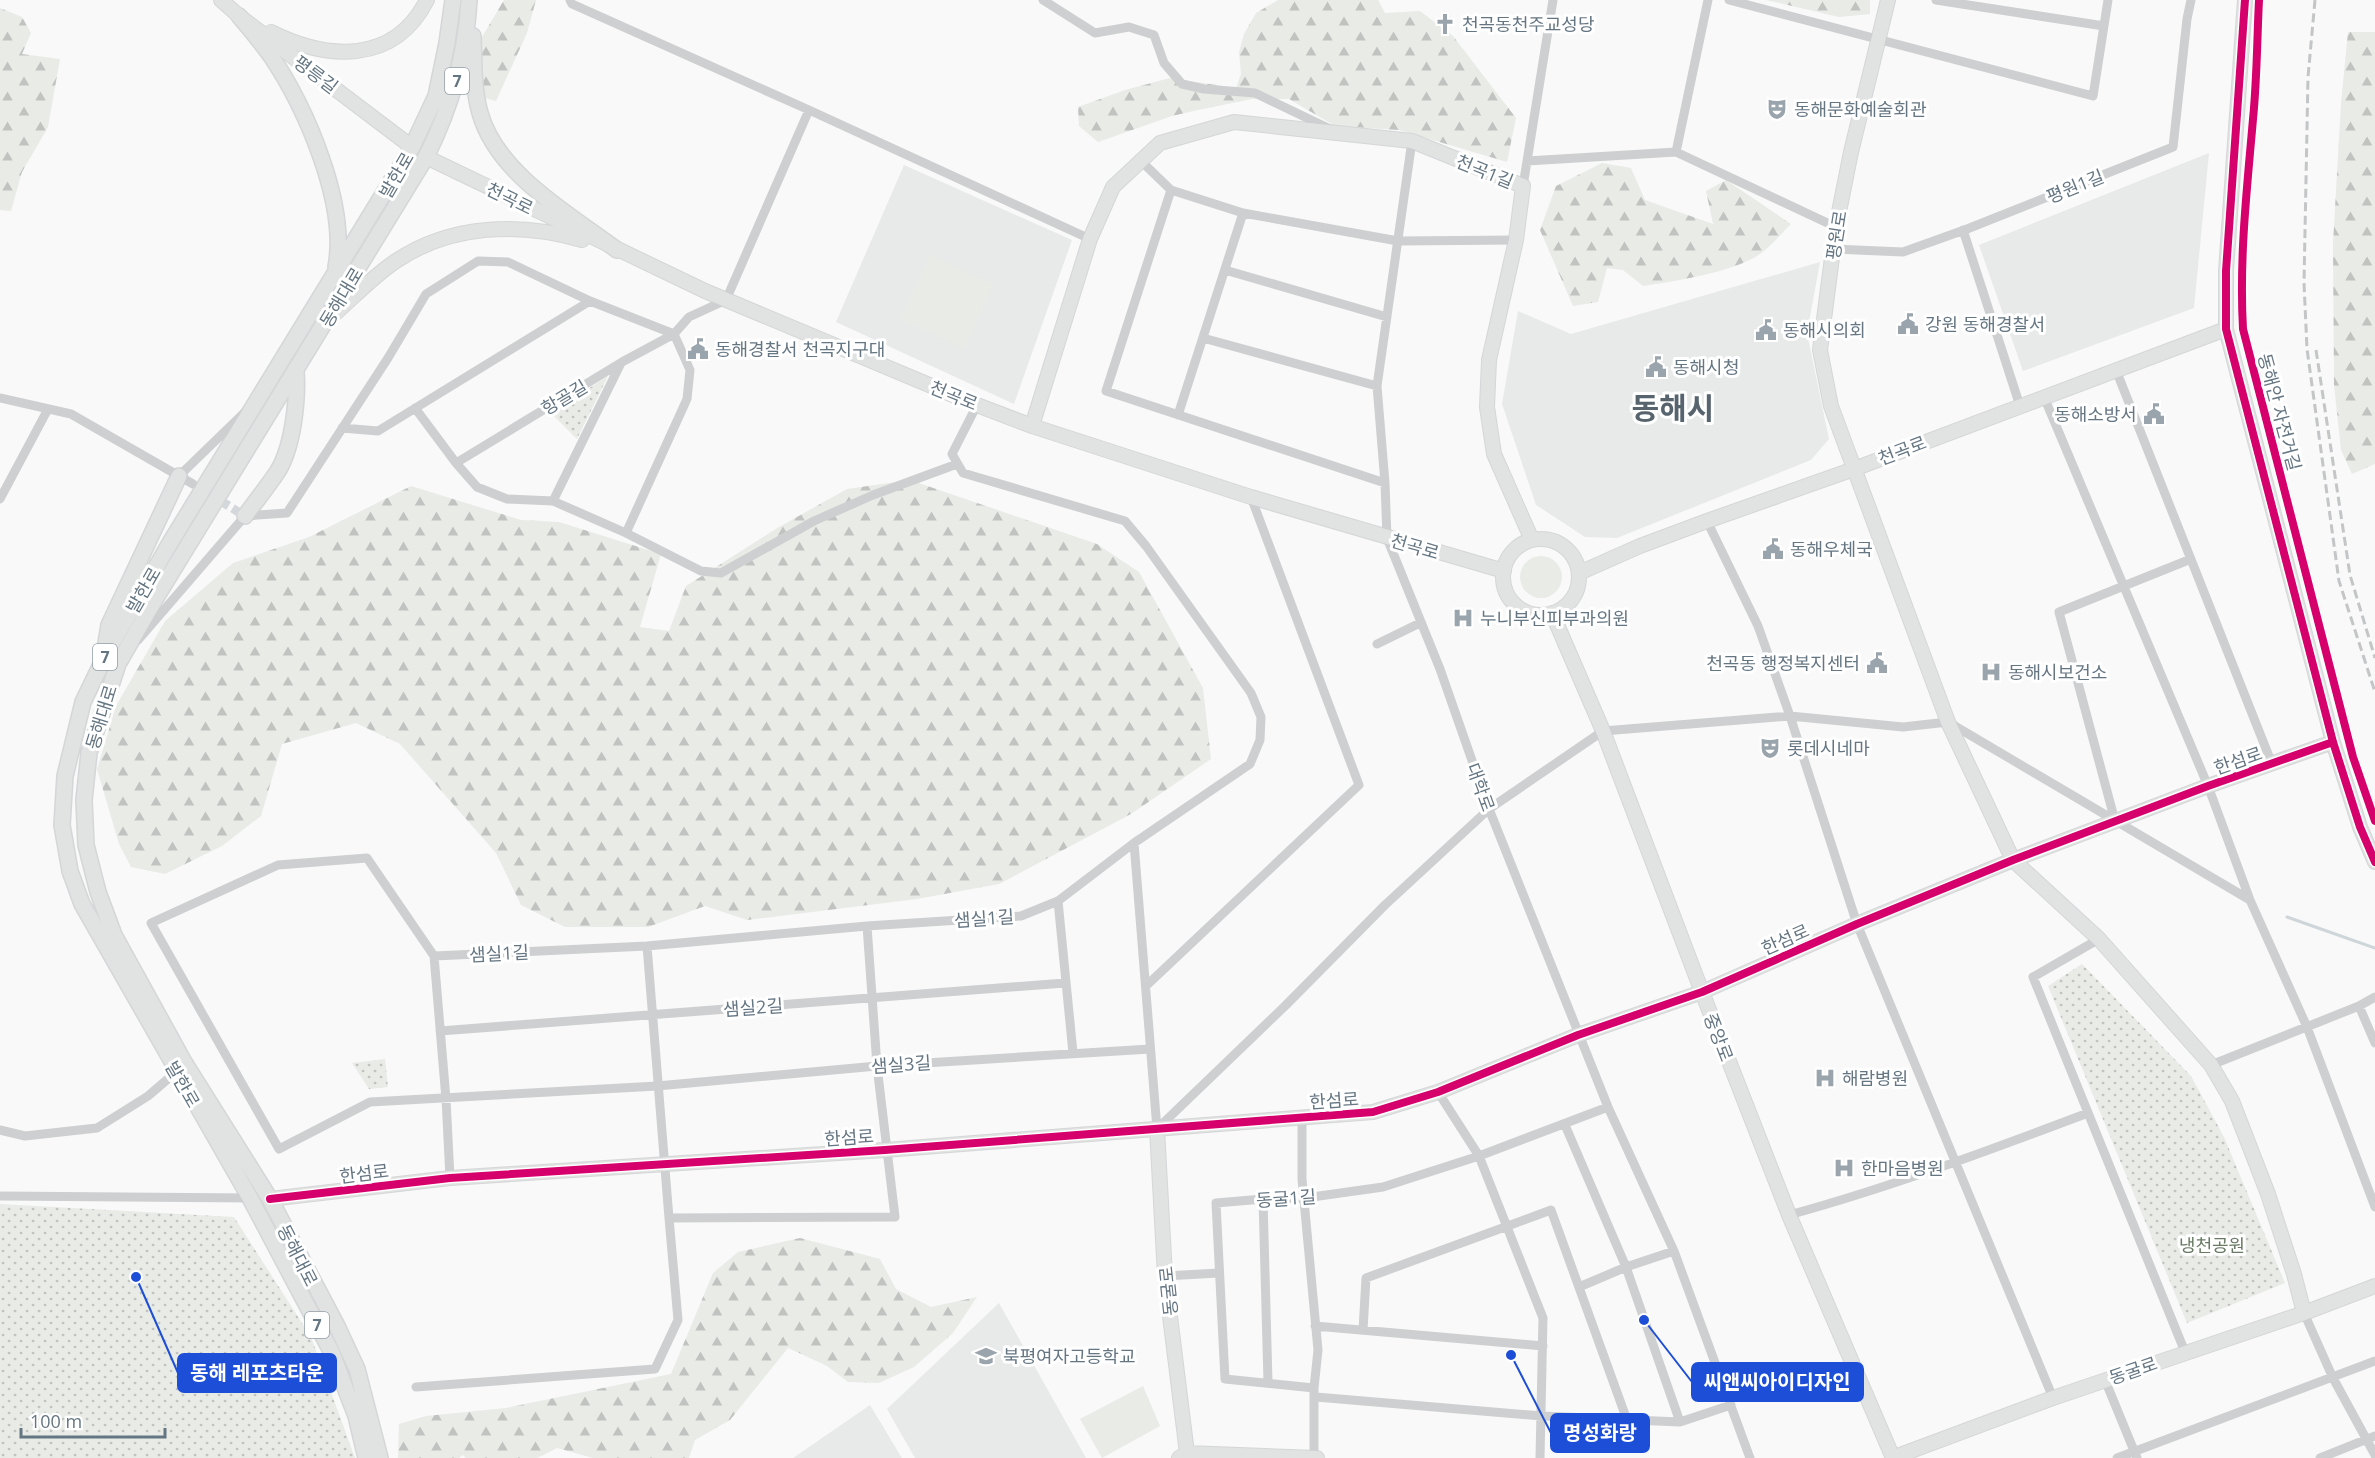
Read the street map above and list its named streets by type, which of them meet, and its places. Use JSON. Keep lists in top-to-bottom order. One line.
{"streets":{"main road":["7","발한로","동해대로"],"street":["평릉길","천곡1길","평원1길","천곡로","평원로","항골길","한섬로","대학로","샘실1길","샘실2길","중앙로","샘실3길","동굴1길","동굴로"],"cycle path":["동해안 자전거길"]},"crossings":[["평릉길","발한로"],["천곡1길","천곡로"],["천곡1길","대학로"],["천곡1길","중앙로"],["발한로","동해대로"],["평원1길","평원로"],["천곡로","평원로"],["천곡로","동해대로"],["천곡로","항골길"],["천곡로","대학로"],["천곡로","중앙로"],["평원로","한섬로"],["동해대로","한섬로"],["한섬로","대학로"],["한섬로","중앙로"],["한섬로","동굴로"],["대학로","동굴1길"],["샘실1길","샘실3길"],["중앙로","동굴로"]],"districts":["동해시"],"parks":["냉천공원"],"places":{"church":["천곡동천주교성당"],"theatre":["동해문화예술회관","롯데시네마"],"public building":["강원 동해경찰서","동해시의회","동해경찰서 천곡지구대","동해시청","동해소방서","동해우체국","천곡동 행정복지센터"],"hospital":["누니부신피부과의원","동해시보건소","해람병원","한마음병원"],"other":["동해 레포츠타운","씨앤씨아이디자인","명성화랑"],"school or university":["북평여자고등학교"]},"scale_bar":"100 m"}
